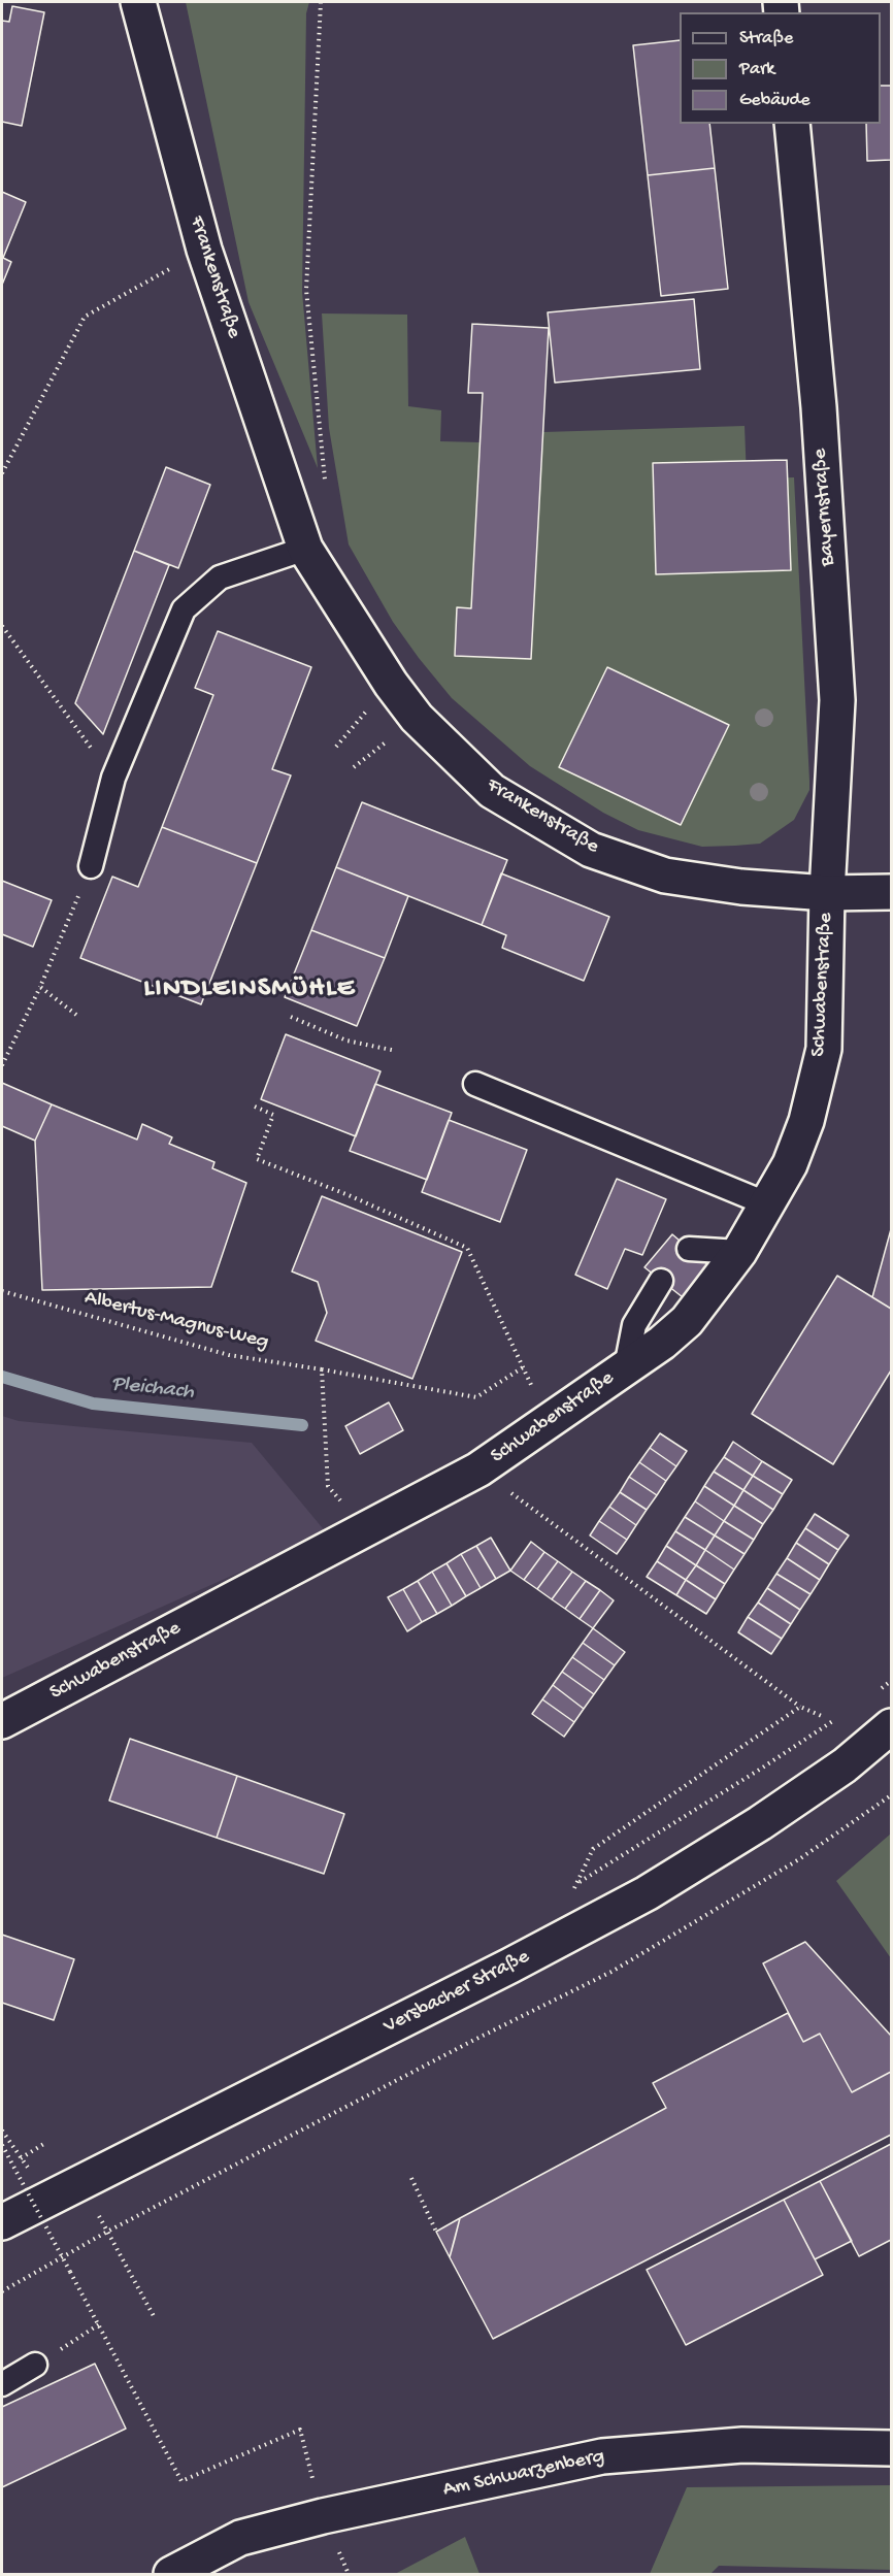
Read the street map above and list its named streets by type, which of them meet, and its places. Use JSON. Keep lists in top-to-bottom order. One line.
{"streets":{"street":["Frankenstraße","Bayernstraße","Schwabenstraße","Versbacher Straße","Am Schwarzenberg"],"path":["Albertus-Magnus-Weg"]},"crossings":[["Frankenstraße","Bayernstraße"],["Frankenstraße","Schwabenstraße"],["Bayernstraße","Schwabenstraße"]],"districts":["LINDLEINSMÜHLE"],"water":["Pleichach"],"legend":["Straße","Park","Gebäude"]}
